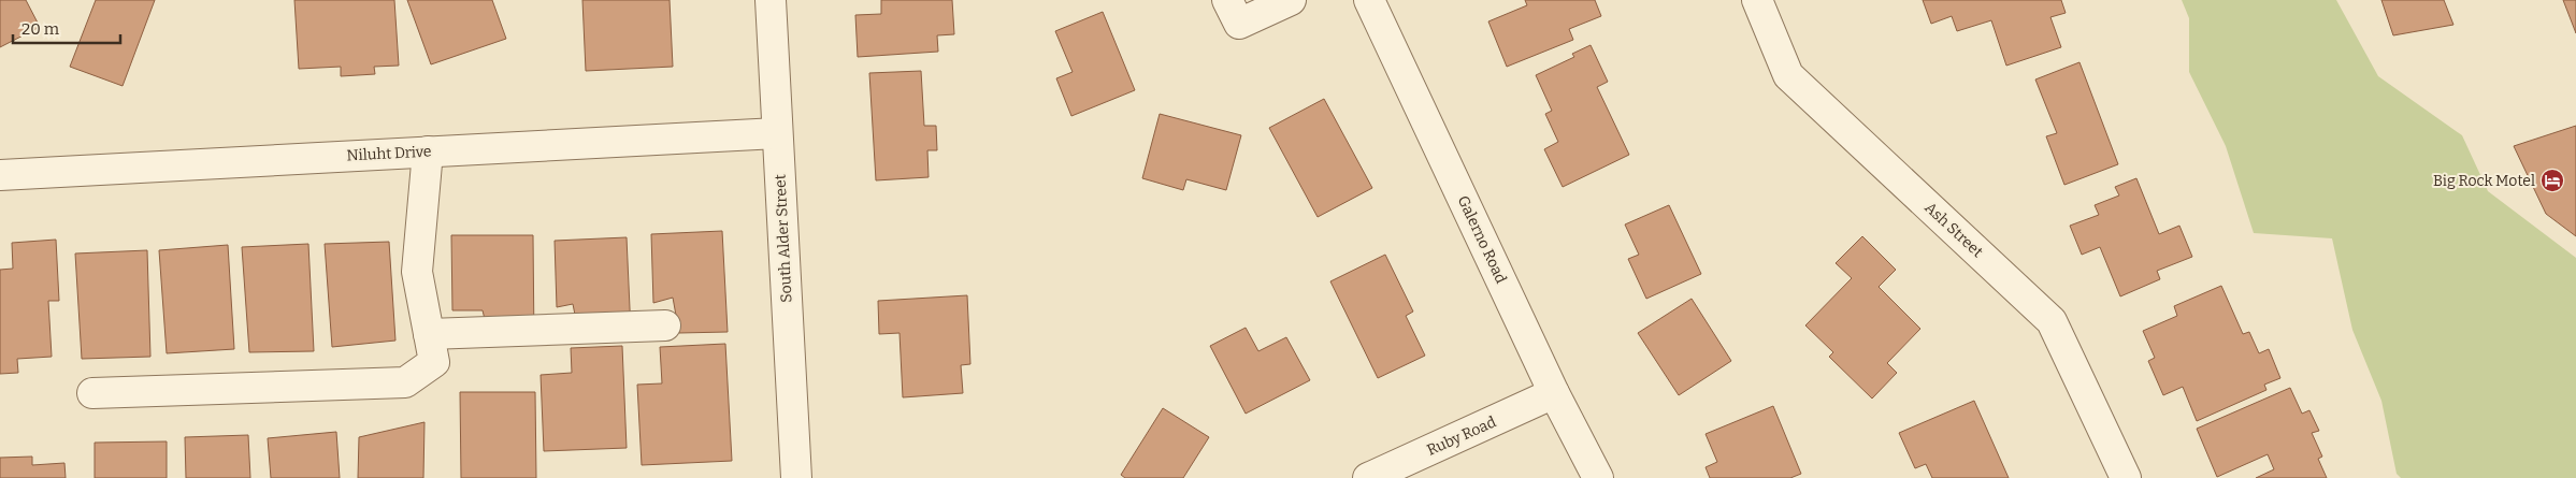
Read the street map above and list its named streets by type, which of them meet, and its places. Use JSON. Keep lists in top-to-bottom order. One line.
{"streets":{"street":["Niluht Drive","Ash Street","South Alder Street","Galerno Road","Ruby Road"]},"crossings":[["Niluht Drive","South Alder Street"],["Galerno Road","Ruby Road"]],"places":{"hotel":["Big Rock Motel"]},"scale_bar":"20 m"}
